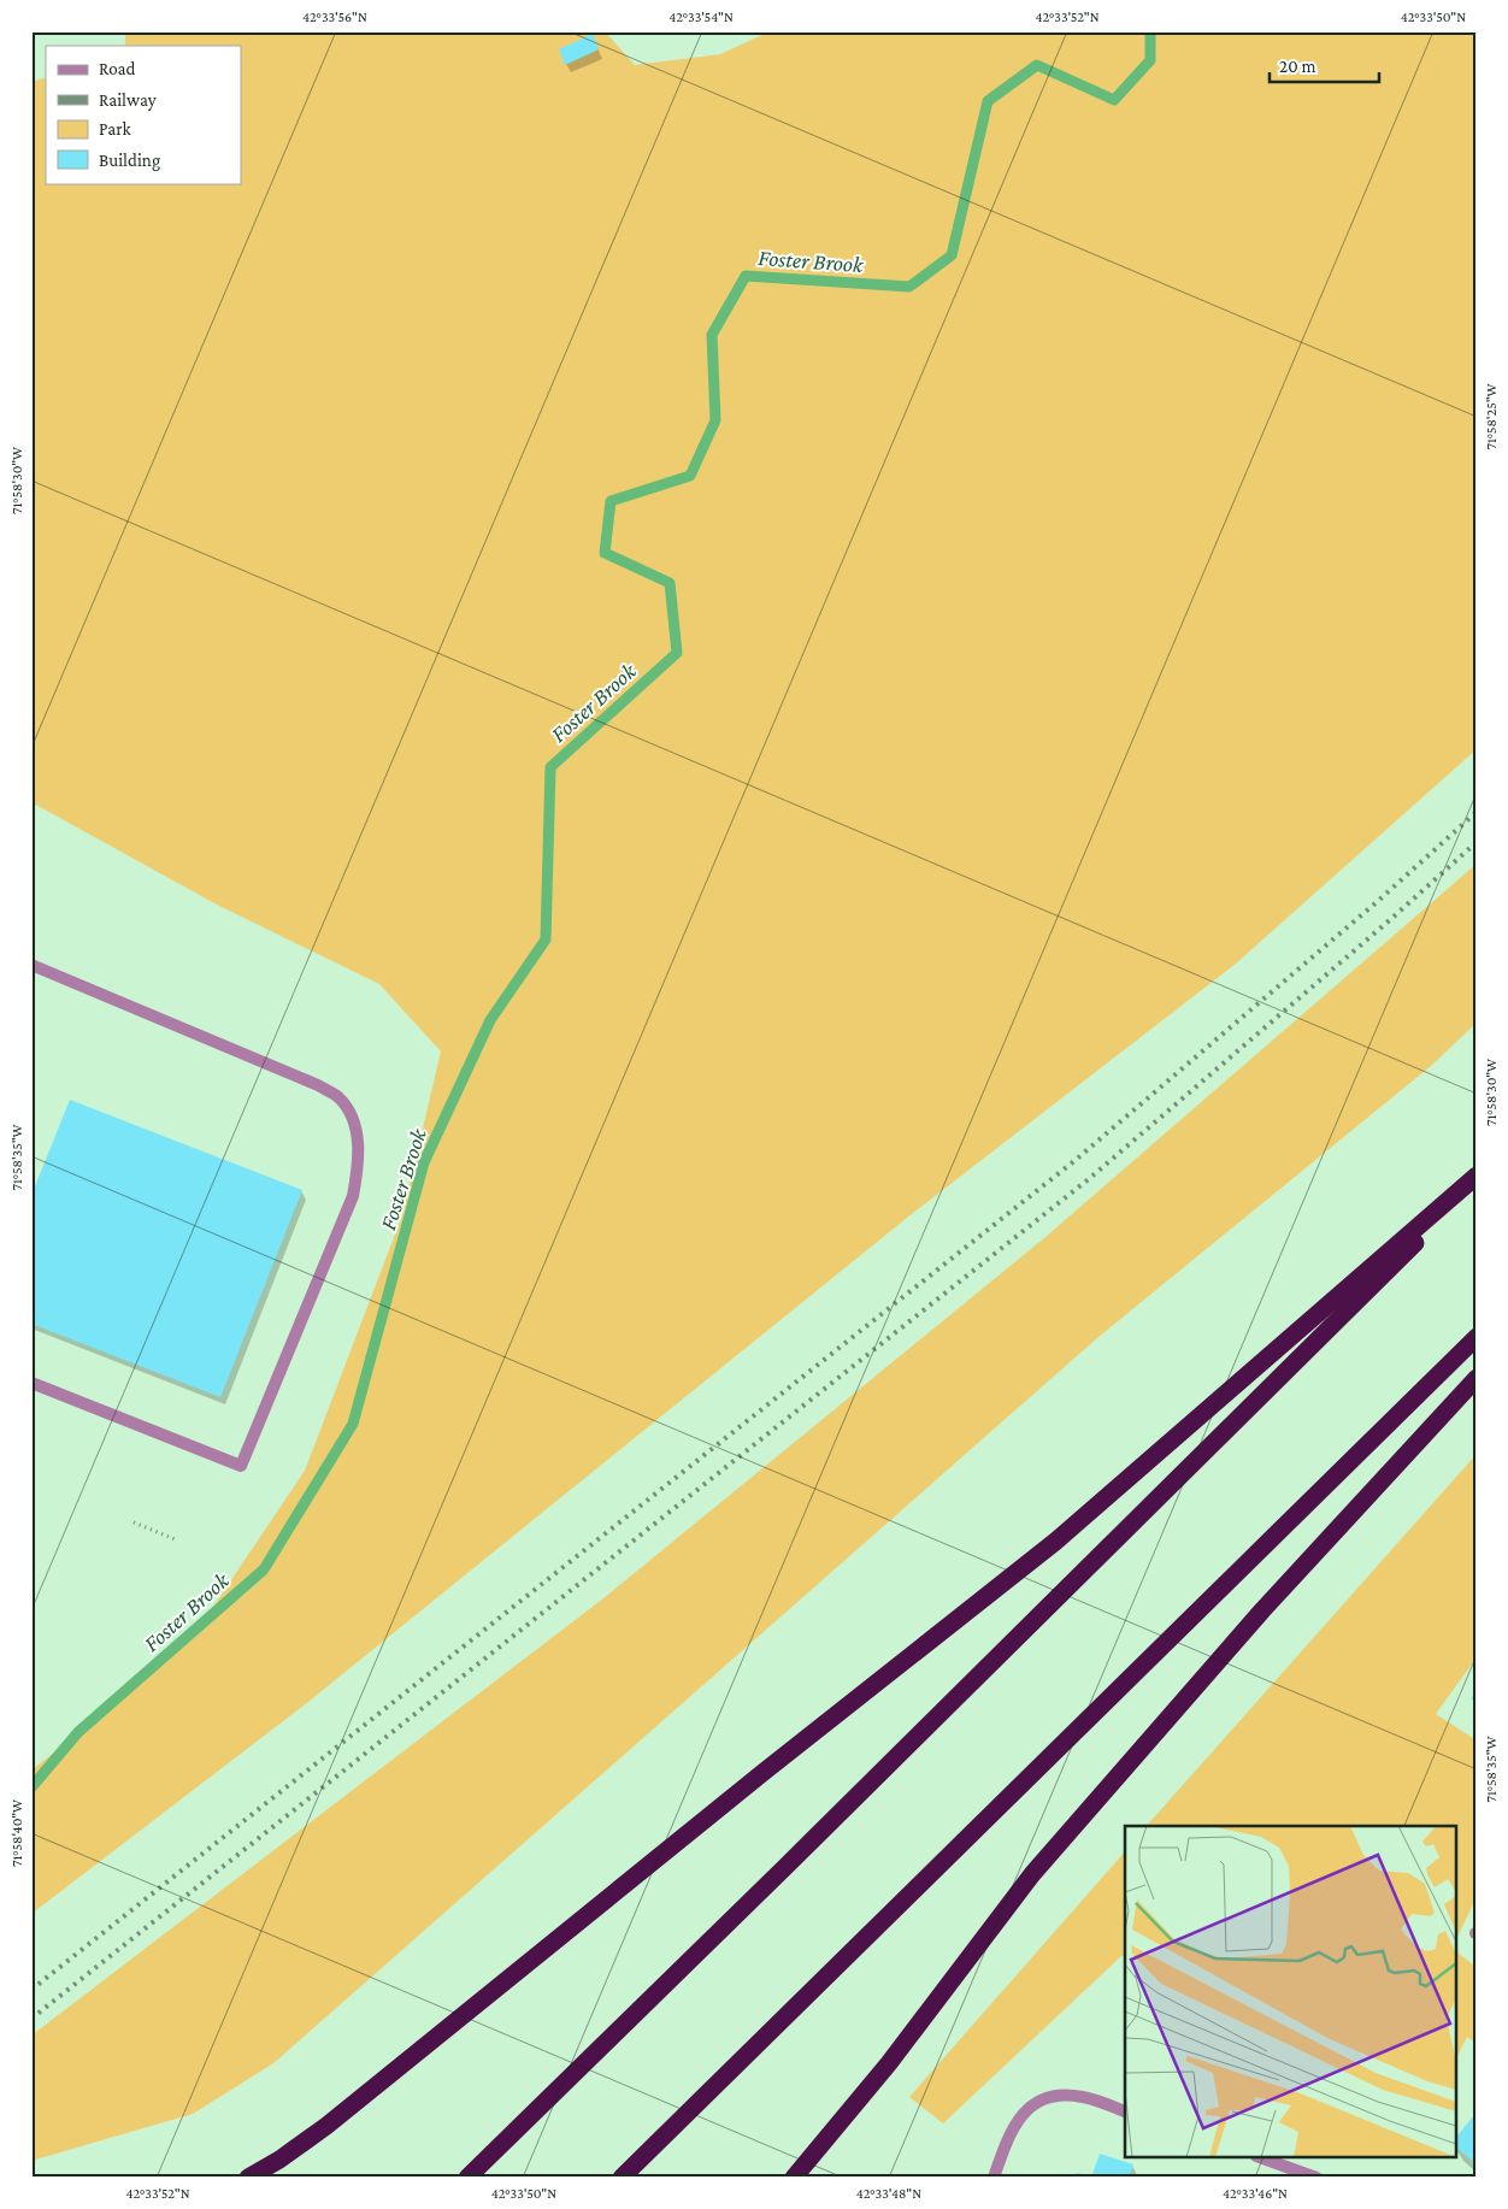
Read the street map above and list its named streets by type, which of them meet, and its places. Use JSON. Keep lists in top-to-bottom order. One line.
{"water":["Foster Brook"],"legend":["Road","Railway","Park","Building"],"scale_bar":"20 m","coordinates":["42°33'56\"N","42°33'54\"N","42°33'52\"N","42°33'50\"N","71°58'25\"W","71°58'30\"W","71°58'35\"W","71°58'40\"W","42°33'48\"N","42°33'46\"N"]}
